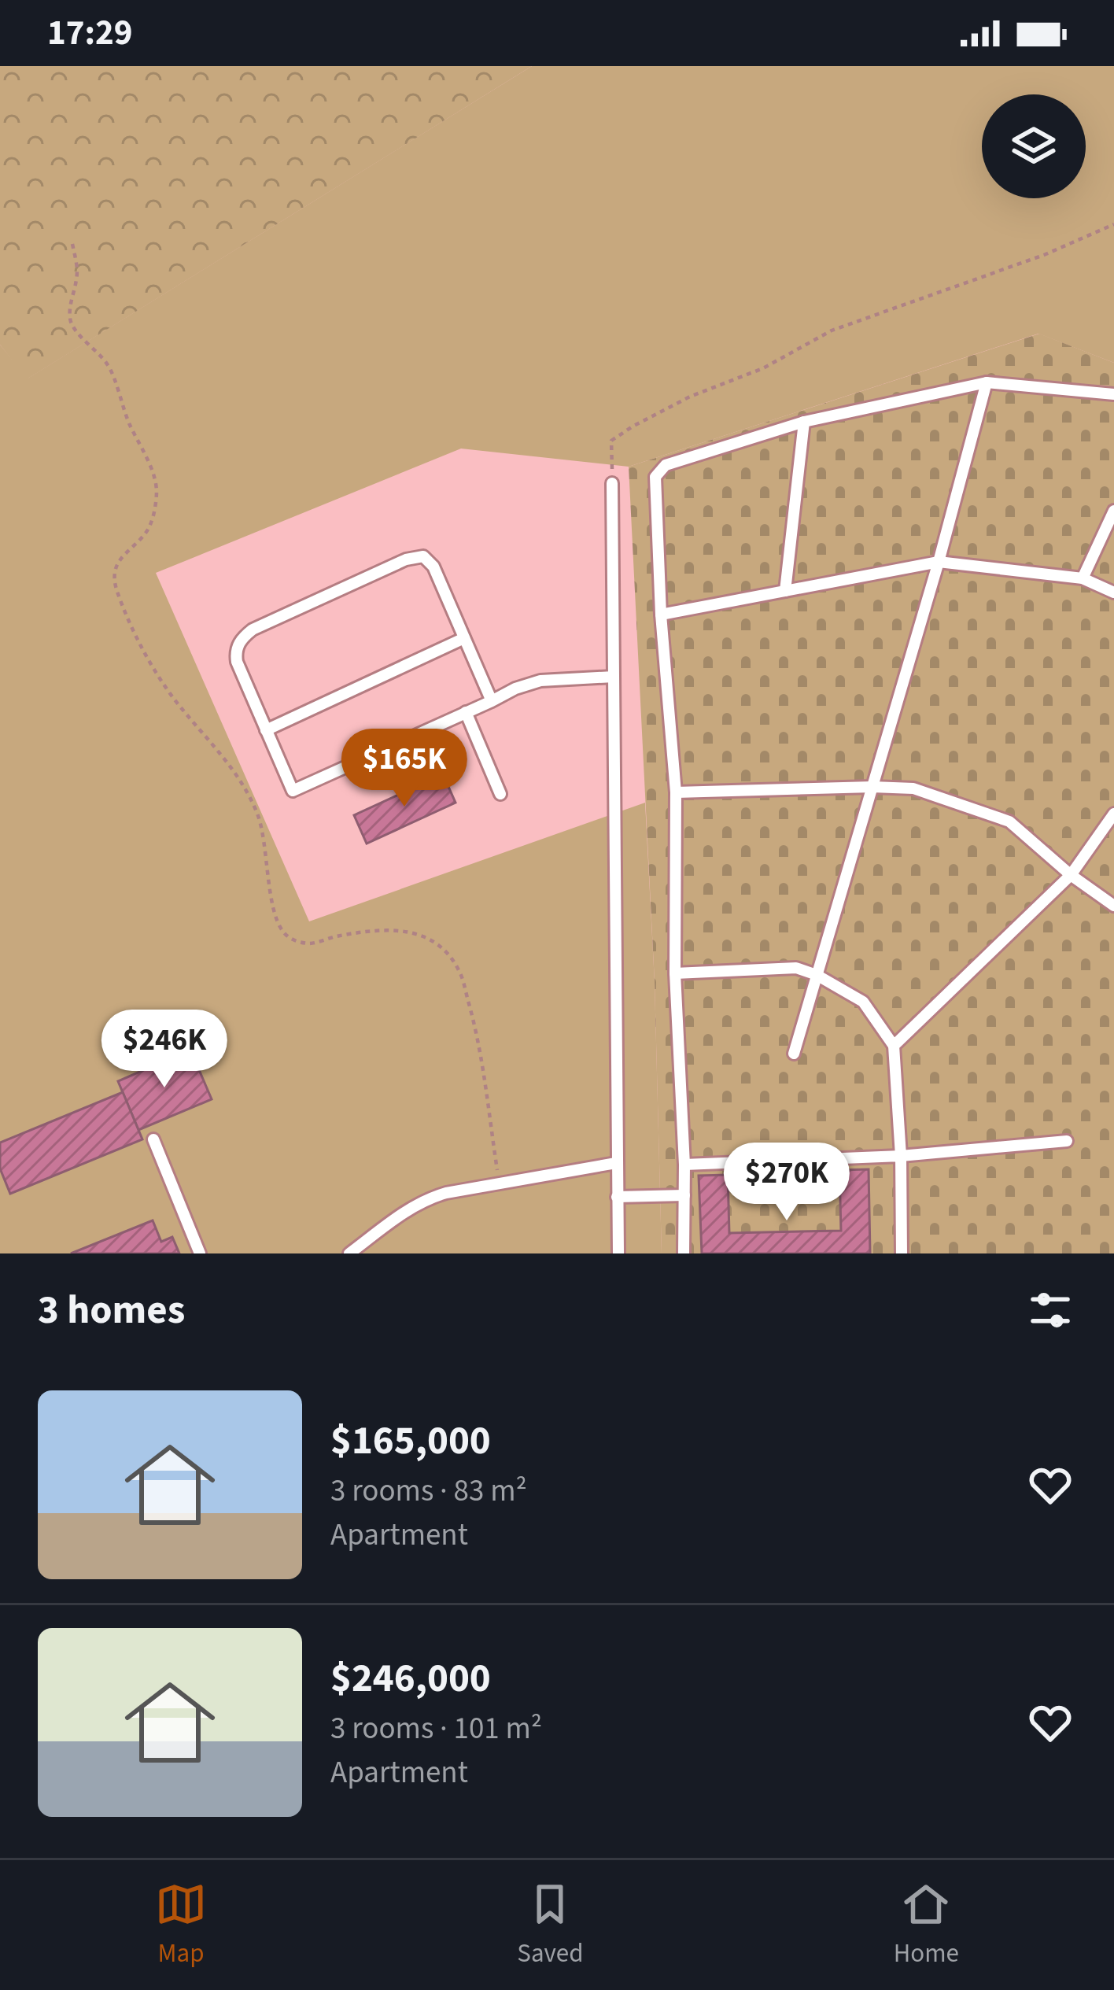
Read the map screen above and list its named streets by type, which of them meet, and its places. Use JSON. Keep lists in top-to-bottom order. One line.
{"page":{"status":"17:29","price":["$165K","$246K","$270K"],"heading":"3 homes","list":[{"name":"$165,000","note":"3 rooms · 83 m² · Apartment"},{"name":"$246,000","note":"3 rooms · 101 m² · Apartment"}],"tabs":["Map","Saved","Home"]}}
